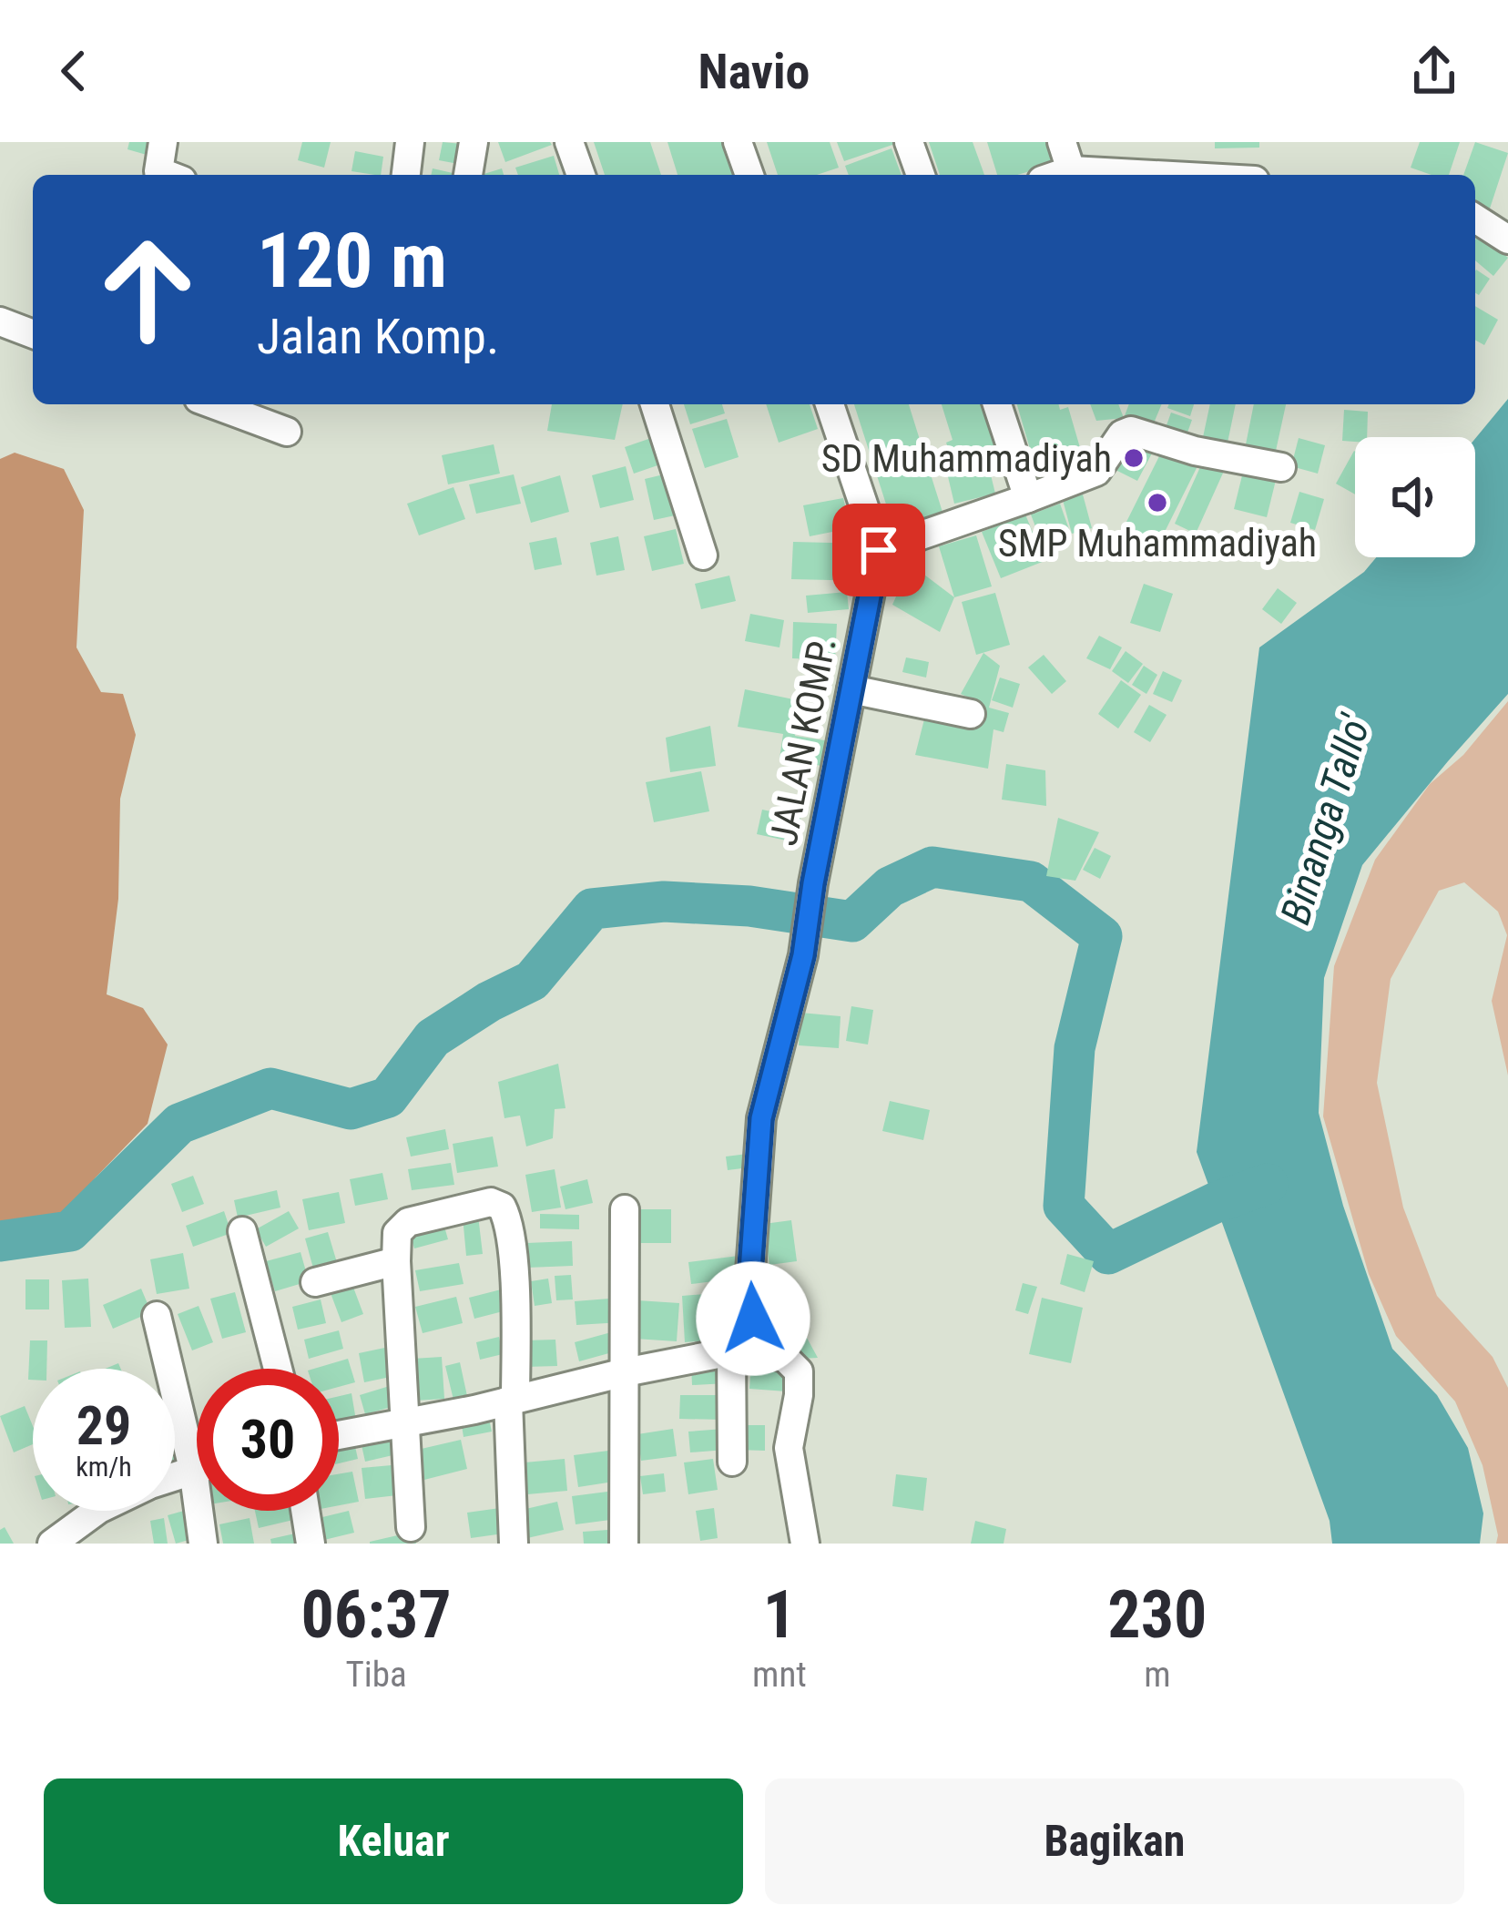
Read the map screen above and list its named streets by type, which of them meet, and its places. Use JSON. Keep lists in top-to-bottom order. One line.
{"streets":{"street":["JALAN KOMP."]},"water":["Binanga Tallo'"],"places":["SD Muhammadiyah","SMP Muhammadiyah"],"page":{"header":"Navio","turn":["120 m","Jalan Komp."],"speed":"29 km/h","limit":"30","eta":["06:37","Tiba","1","mnt","230","m"],"buttons":["Keluar","Bagikan"]}}
